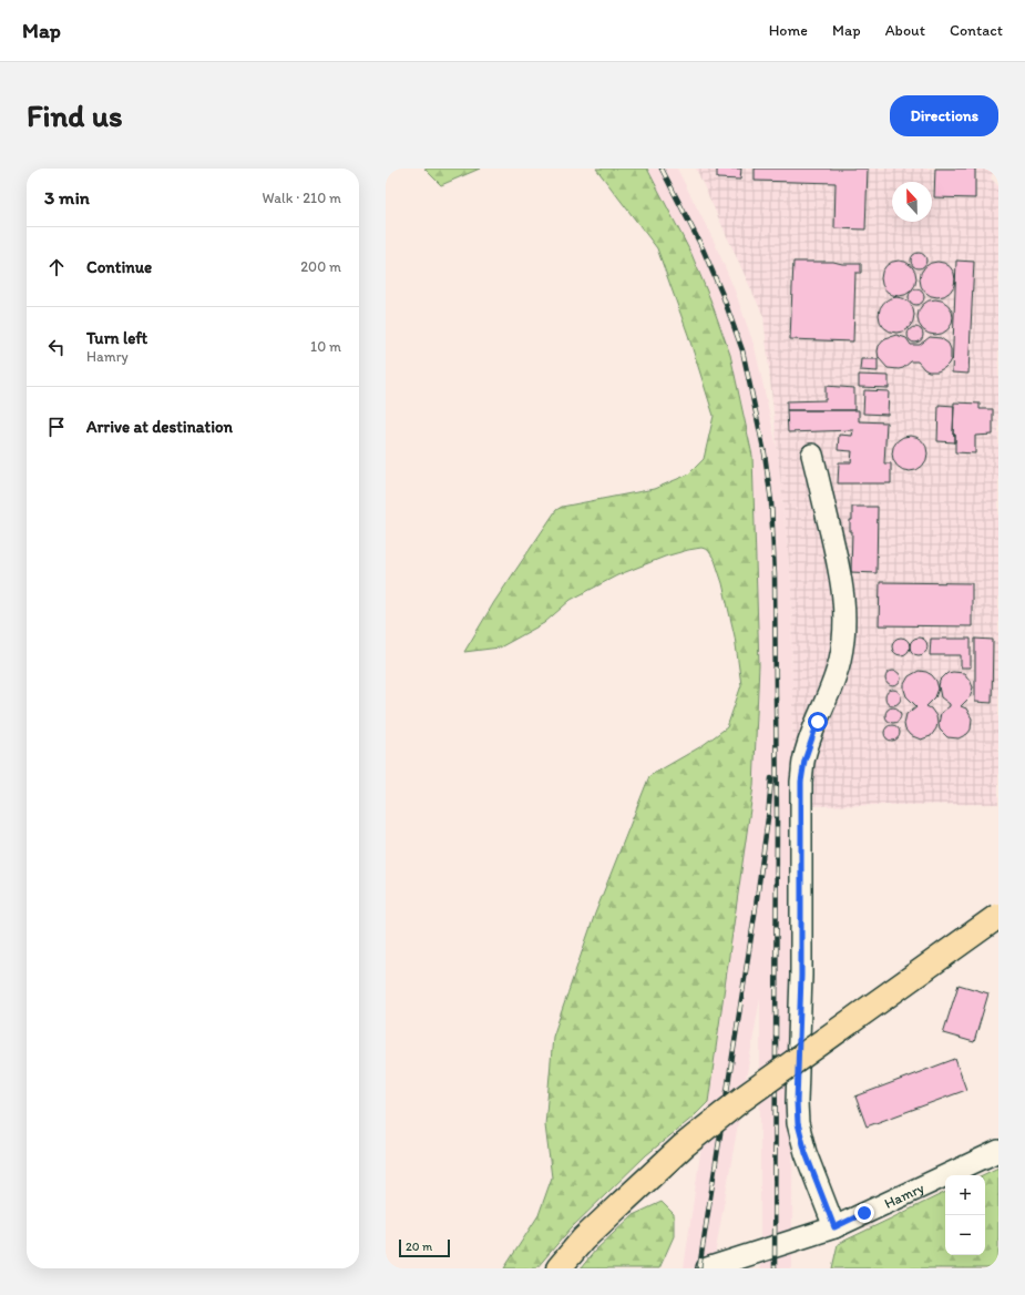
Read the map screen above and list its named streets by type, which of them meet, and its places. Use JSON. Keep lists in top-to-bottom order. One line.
{"streets":{"street":["Hamry"]},"scale_bar":"20 m","north":"top","page":{"header":"Map","nav":["Home","Map","About","Contact"],"buttons":"Directions","title":"Find us","heading":["3 min","Walk · 210 m"],"list":[["Continue","200 m"],["Turn left","Hamry","10 m"],"Arrive at destination"],"map_buttons":["+","−"],"scale":"20 m"}}
